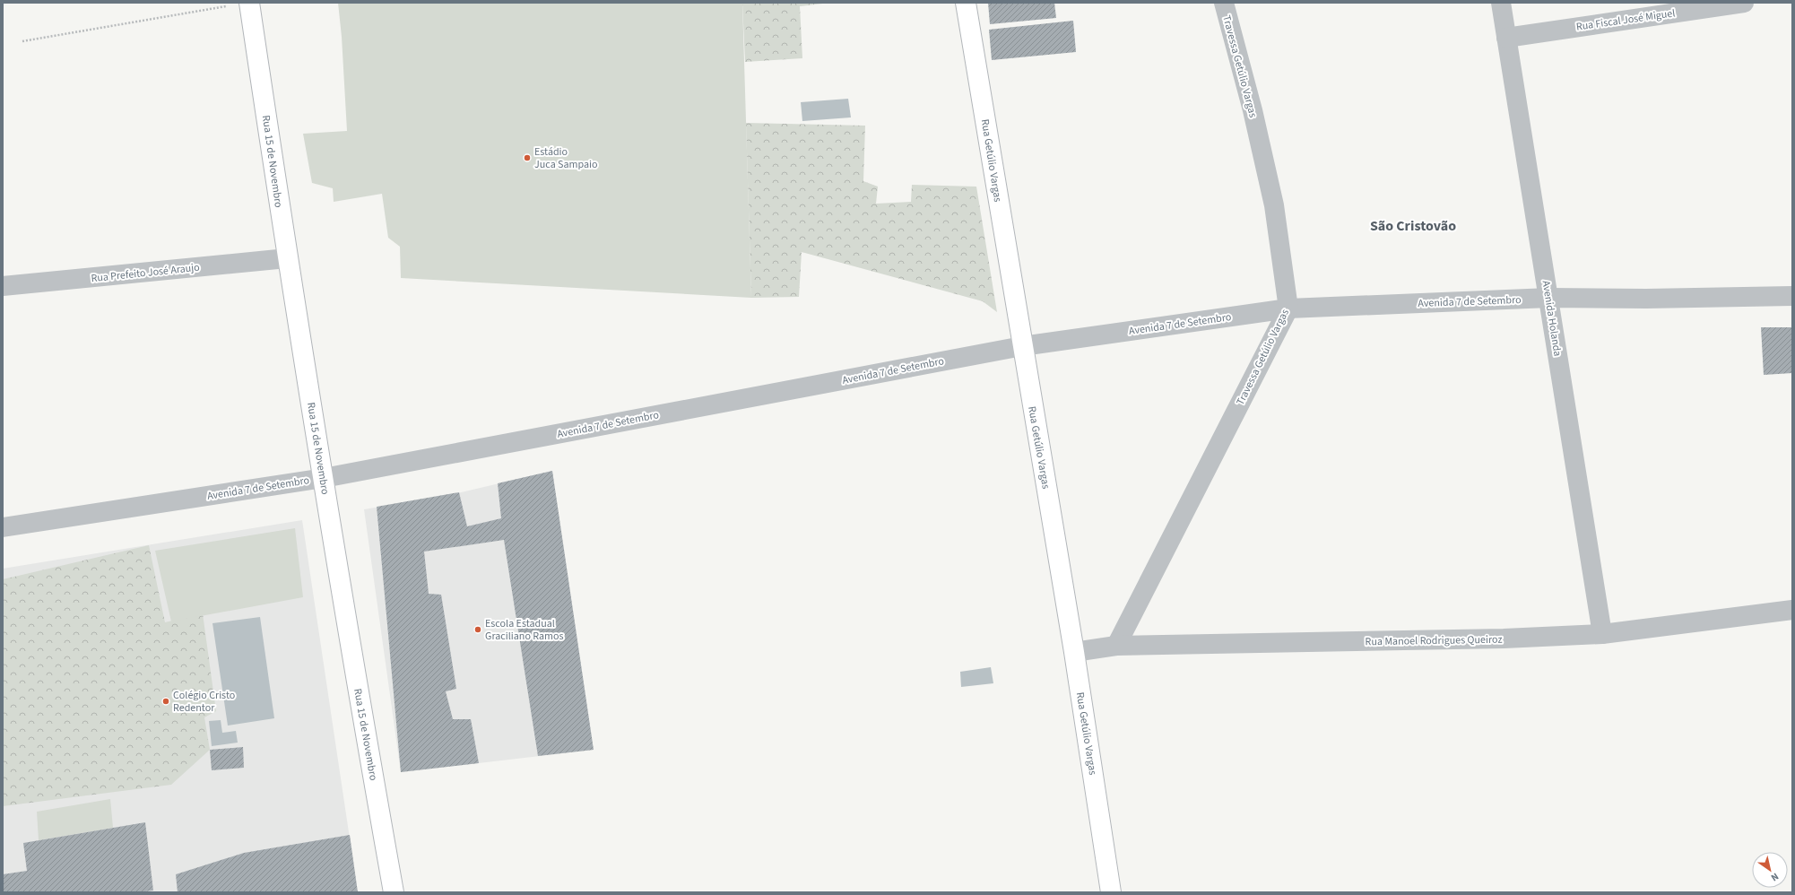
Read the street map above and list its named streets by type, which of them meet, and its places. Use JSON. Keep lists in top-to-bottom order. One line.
{"streets":{"street":["Rua Fiscal José Miguel","Travessa Getúlio Vargas","Rua Getúlio Vargas","Rua 15 de Novembro","Rua Prefeito José Araujo","Avenida 7 de Setembro","Avenida Holanda","Rua Manoel Rodrigues Queiroz"]},"crossings":[["Rua Fiscal José Miguel","Avenida Holanda"],["Travessa Getúlio Vargas","Avenida 7 de Setembro"],["Travessa Getúlio Vargas","Rua Manoel Rodrigues Queiroz"],["Rua Getúlio Vargas","Avenida 7 de Setembro"],["Rua Getúlio Vargas","Rua Manoel Rodrigues Queiroz"],["Rua 15 de Novembro","Rua Prefeito José Araujo"],["Rua 15 de Novembro","Avenida 7 de Setembro"],["Avenida 7 de Setembro","Avenida Holanda"],["Avenida Holanda","Rua Manoel Rodrigues Queiroz"]],"districts":["São Cristovão"],"places":["Estádio Juca Sampaio","Escola Estadual Graciliano Ramos","Colégio Cristo Redentor"],"north":"bottom right"}
